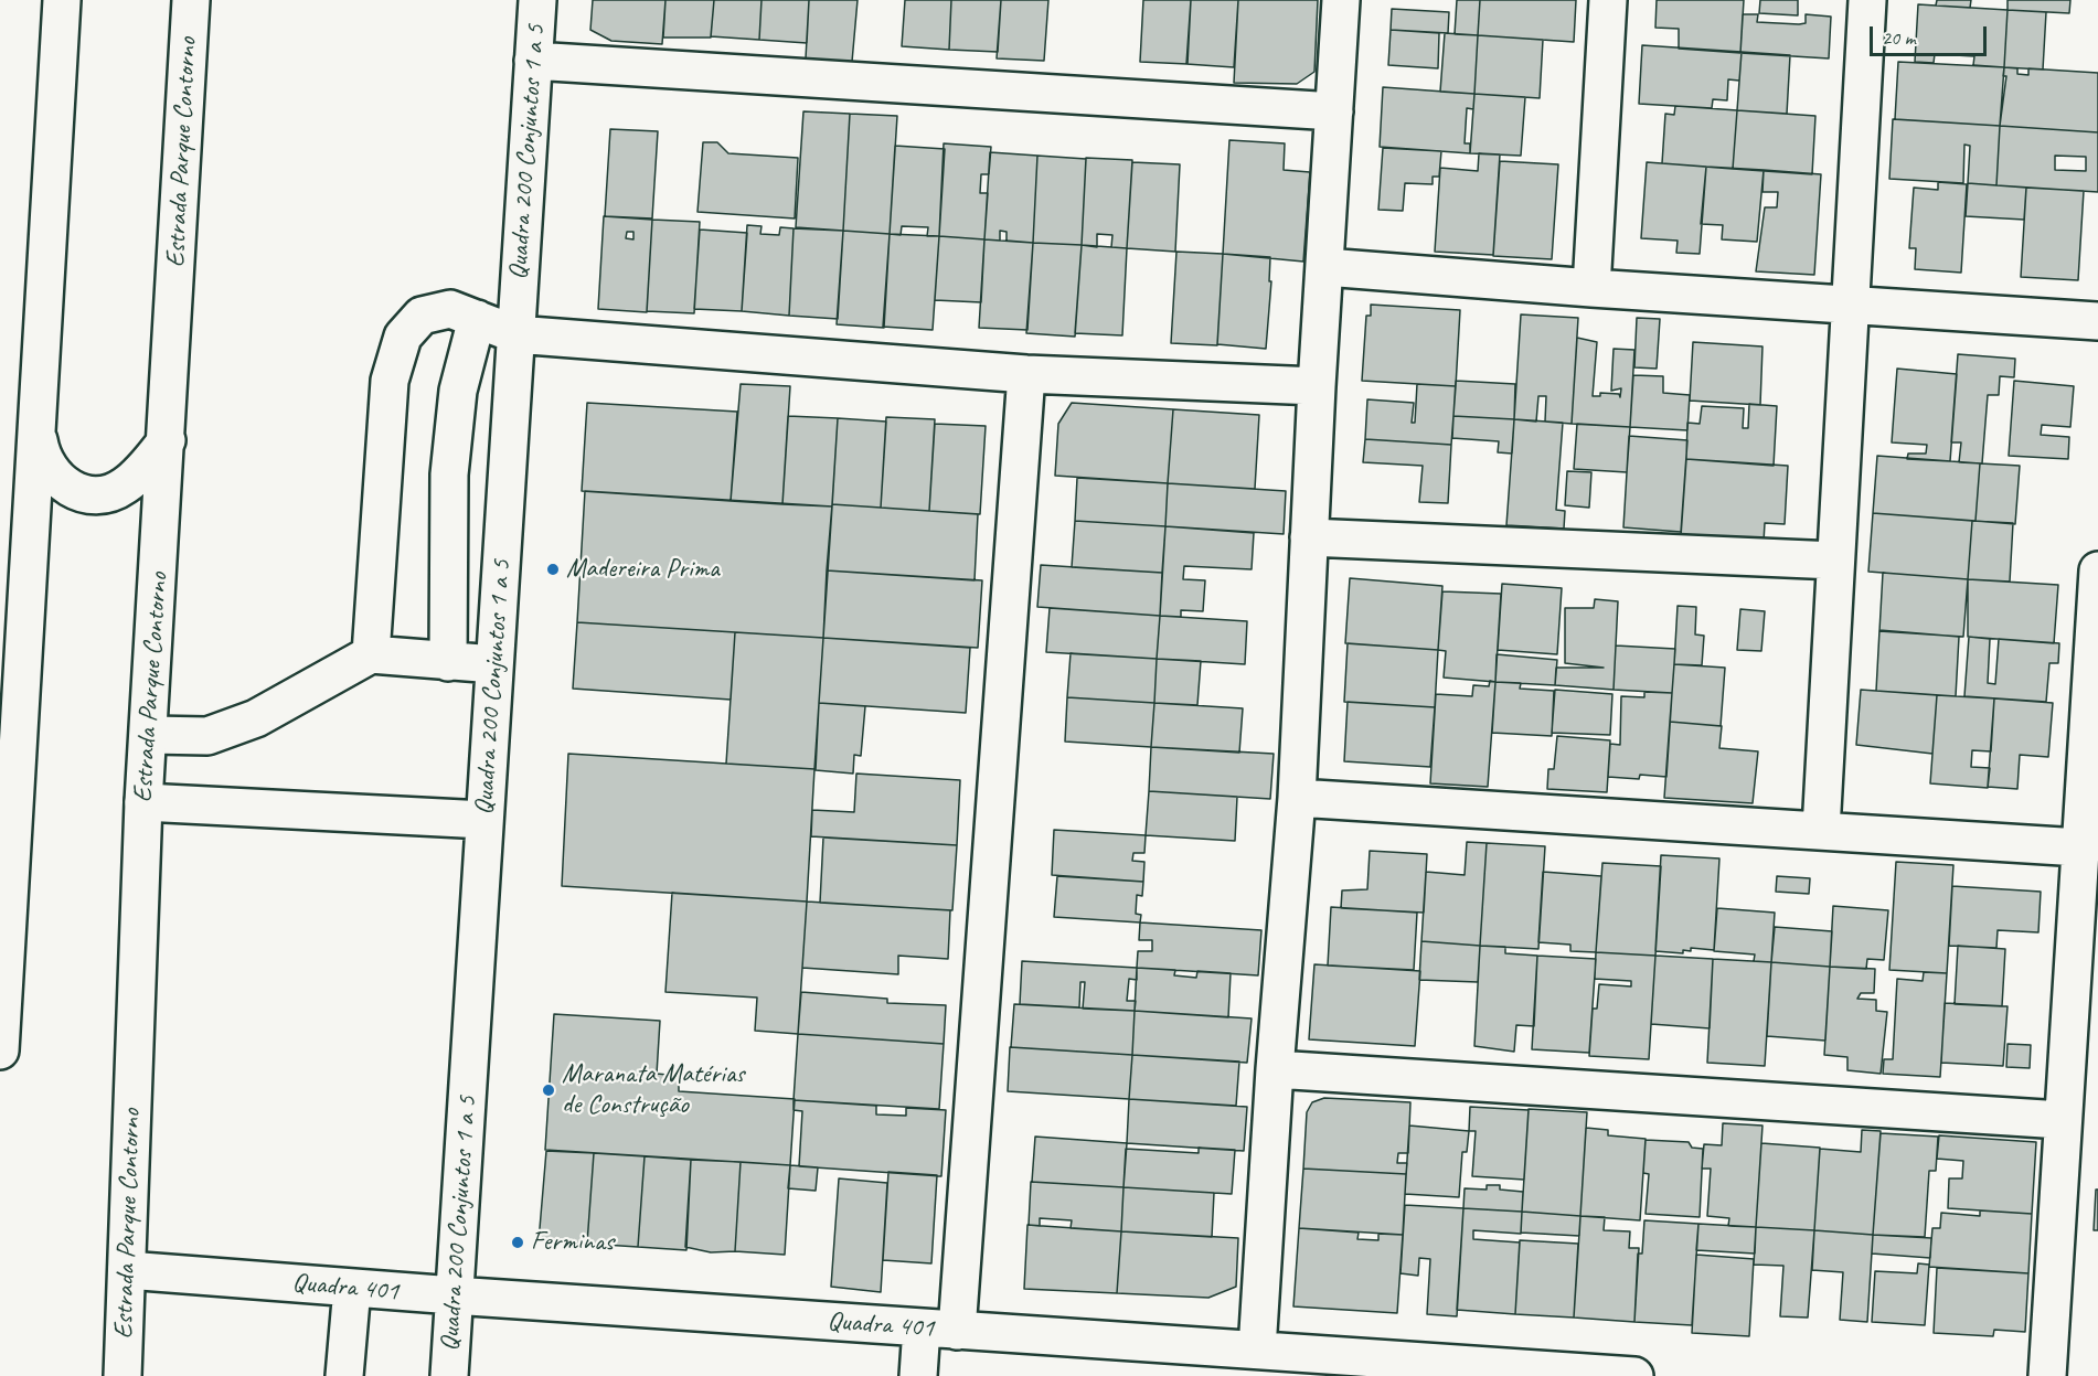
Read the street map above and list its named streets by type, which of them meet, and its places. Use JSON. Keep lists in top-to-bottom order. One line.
{"streets":{"main road":["Estrada Parque Contorno","Quadra 200 Conjuntos 1 a 5","Quadra 401"]},"crossings":[["Estrada Parque Contorno","Quadra 401"],["Quadra 200 Conjuntos 1 a 5","Quadra 401"]],"places":["Madereira Prima","Maranata Matérias de Construção","Ferminas"],"scale_bar":"20 m"}
